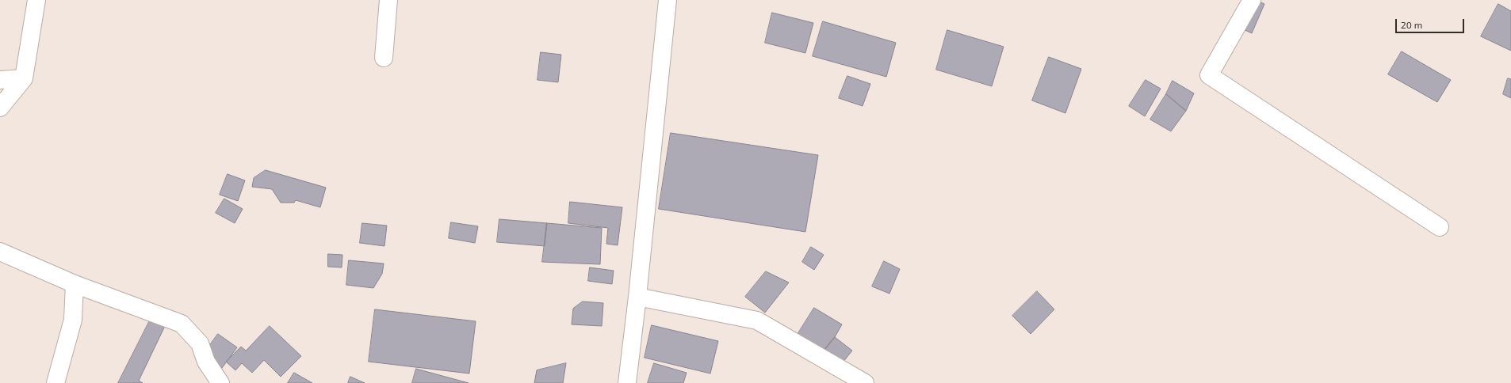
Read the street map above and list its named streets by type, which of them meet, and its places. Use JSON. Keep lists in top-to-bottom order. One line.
{"scale_bar":"20 m"}
